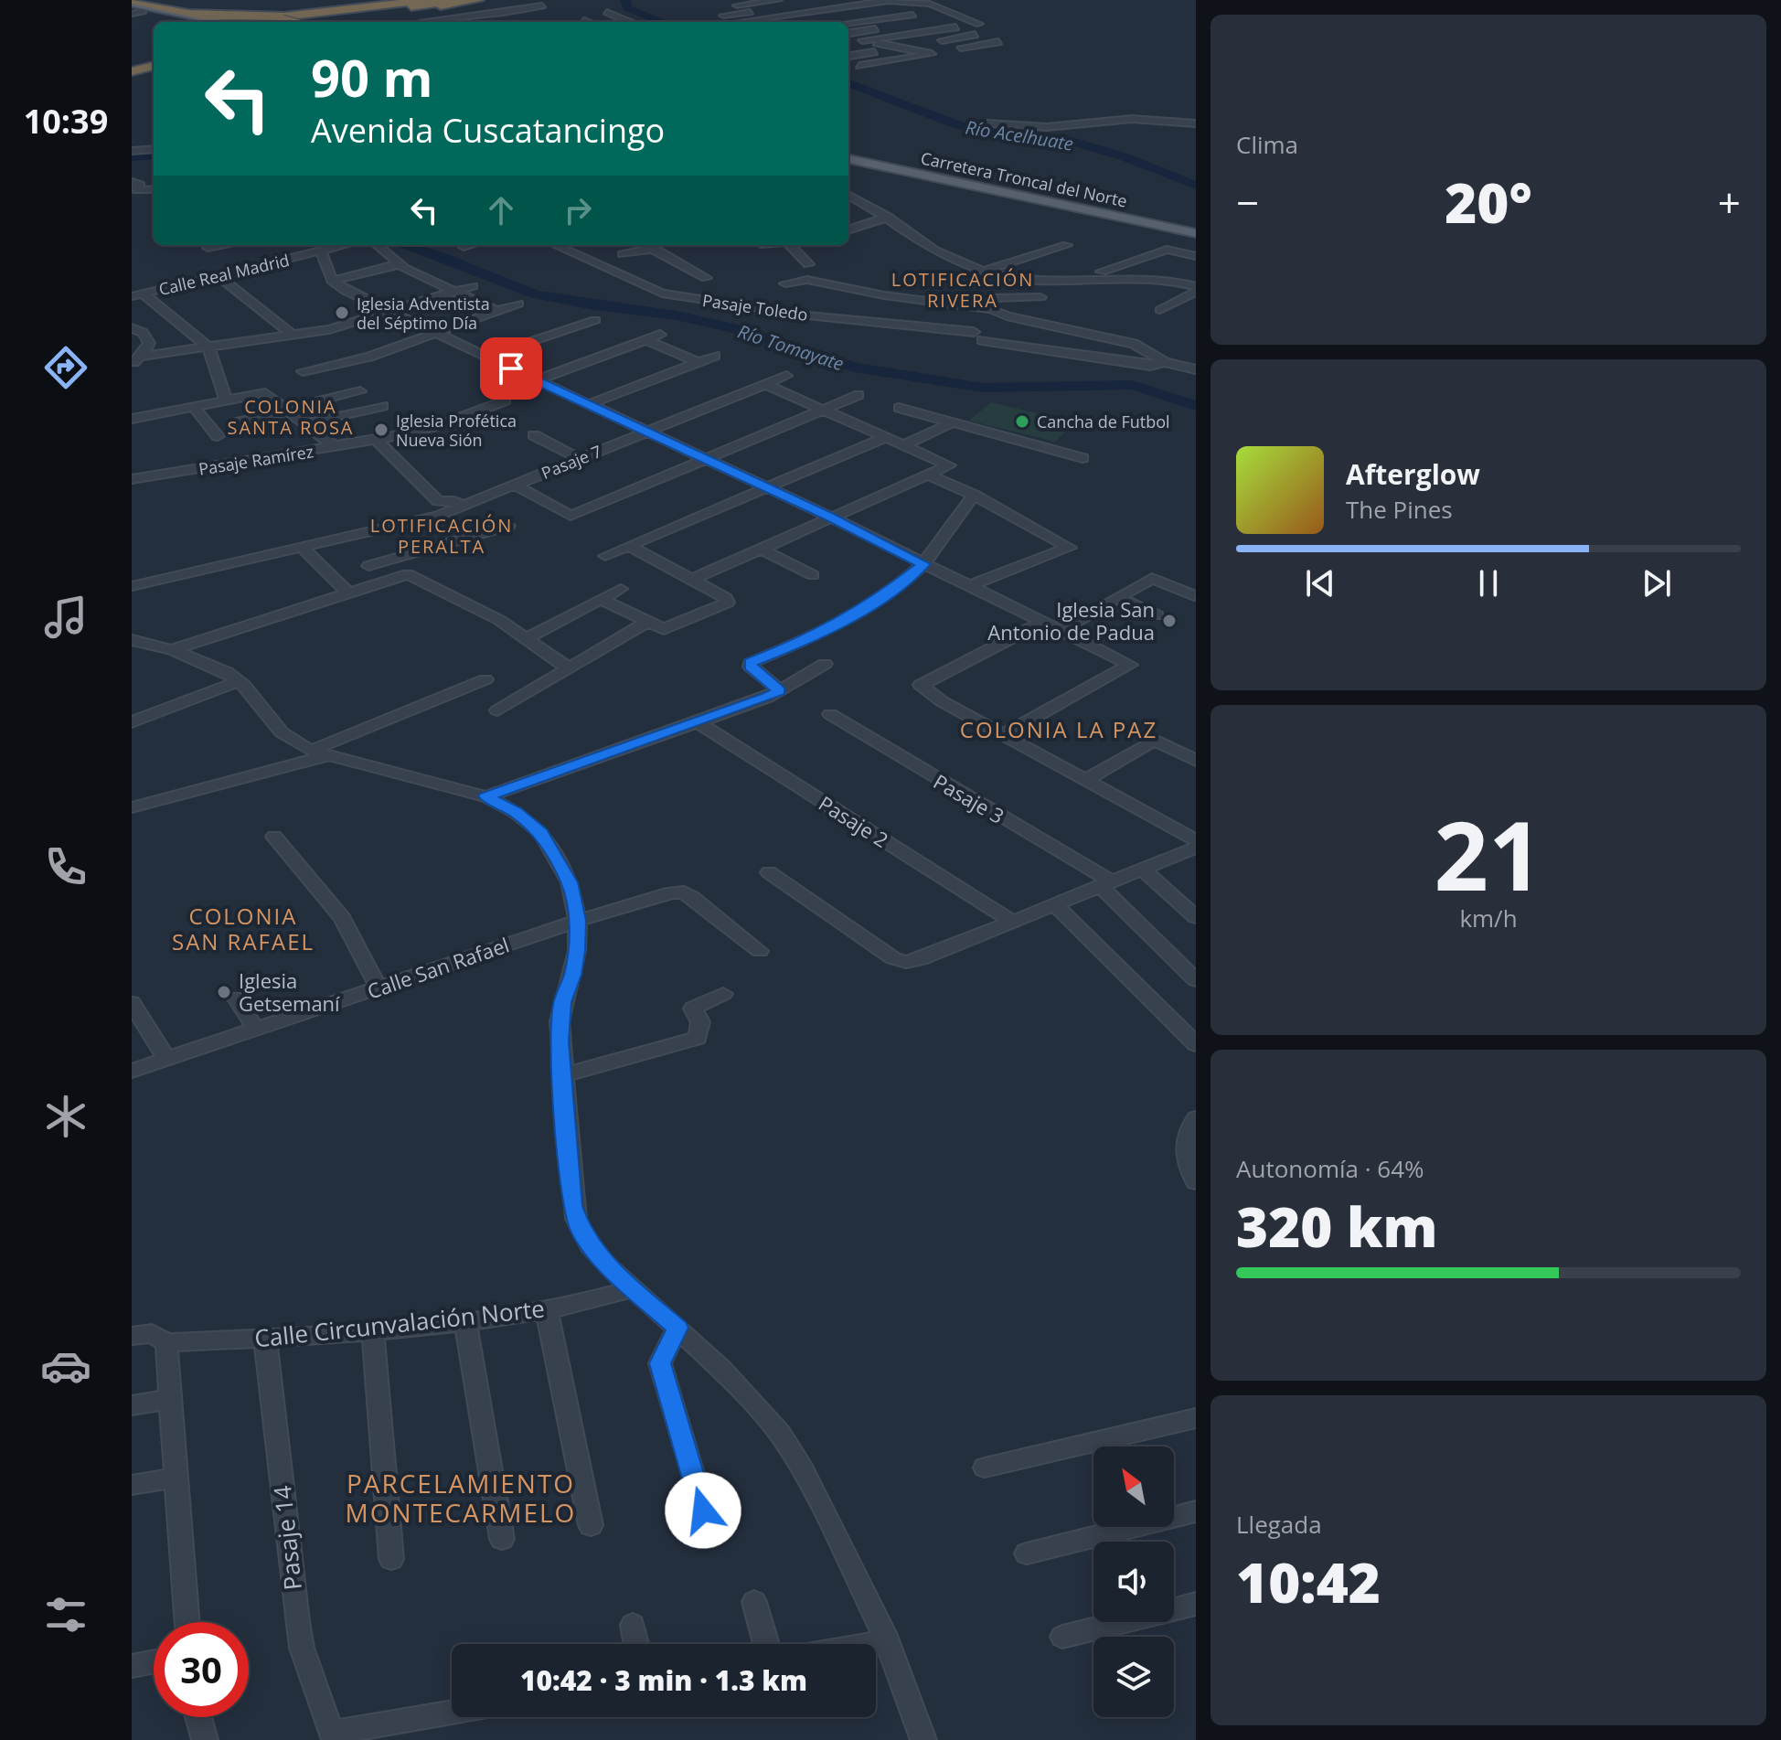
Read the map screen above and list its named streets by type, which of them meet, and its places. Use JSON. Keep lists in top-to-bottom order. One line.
{"streets":{"main road":["Carretera Troncal del Norte"],"street":["Calle Real Madrid","Pasaje Toledo","Pasaje Ramírez","Pasaje 7","Pasaje 3","Pasaje 2","Calle San Rafael","Calle Circunvalación Norte","Pasaje 14"]},"crossings":[["Calle Circunvalación Norte","Pasaje 14"]],"districts":["LOTIFICACIÓN RIVERA","COLONIA SANTA ROSA","LOTIFICACIÓN PERALTA","COLONIA LA PAZ","COLONIA SAN RAFAEL","PARCELAMIENTO MONTECARMELO"],"water":["Río Acelhuate","Río Tomayate"],"places":["Iglesia Adventista del Séptimo Día","Cancha de Futbol","Iglesia Profética Nueva Sión","Iglesia San Antonio de Padua","Iglesia Getsemaní"],"north":"top left","page":{"tabs":"10:39","tile":["Clima",["21","km/h"],["Autonomía · 64%","320 km"],["Llegada","10:42"]],"turn":["90 m","Avenida Cuscatancingo"],"heat":["−","20°","+"],"song":["Afterglow","The Pines"],"limit":"30","trip":"10:42 · 3 min · 1.3 km"}}
